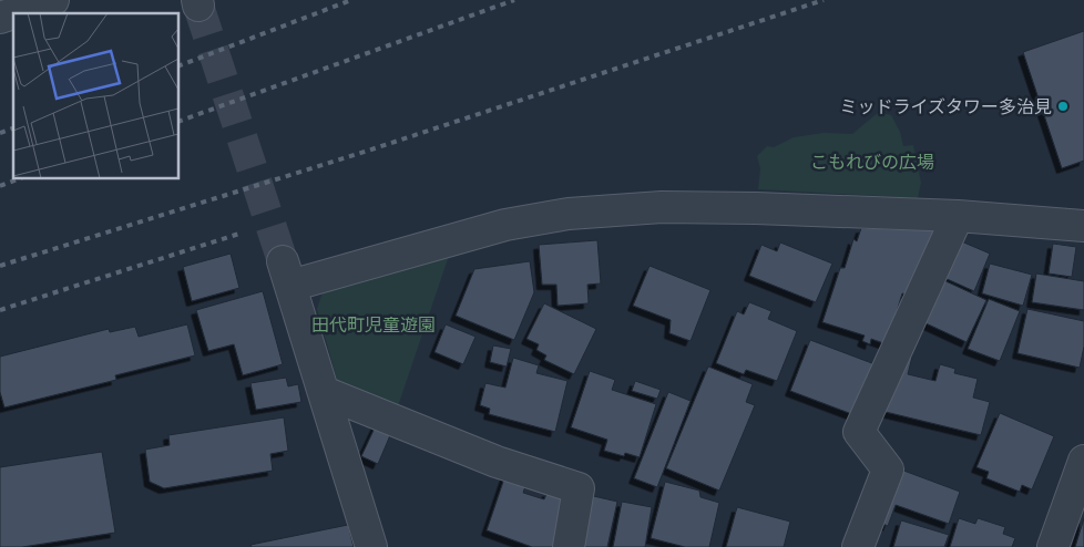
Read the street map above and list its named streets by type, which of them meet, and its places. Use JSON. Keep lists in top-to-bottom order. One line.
{"parks":["こもれびの広場","田代町児童遊園"],"places":["ミッドライズタワー多治見"]}
